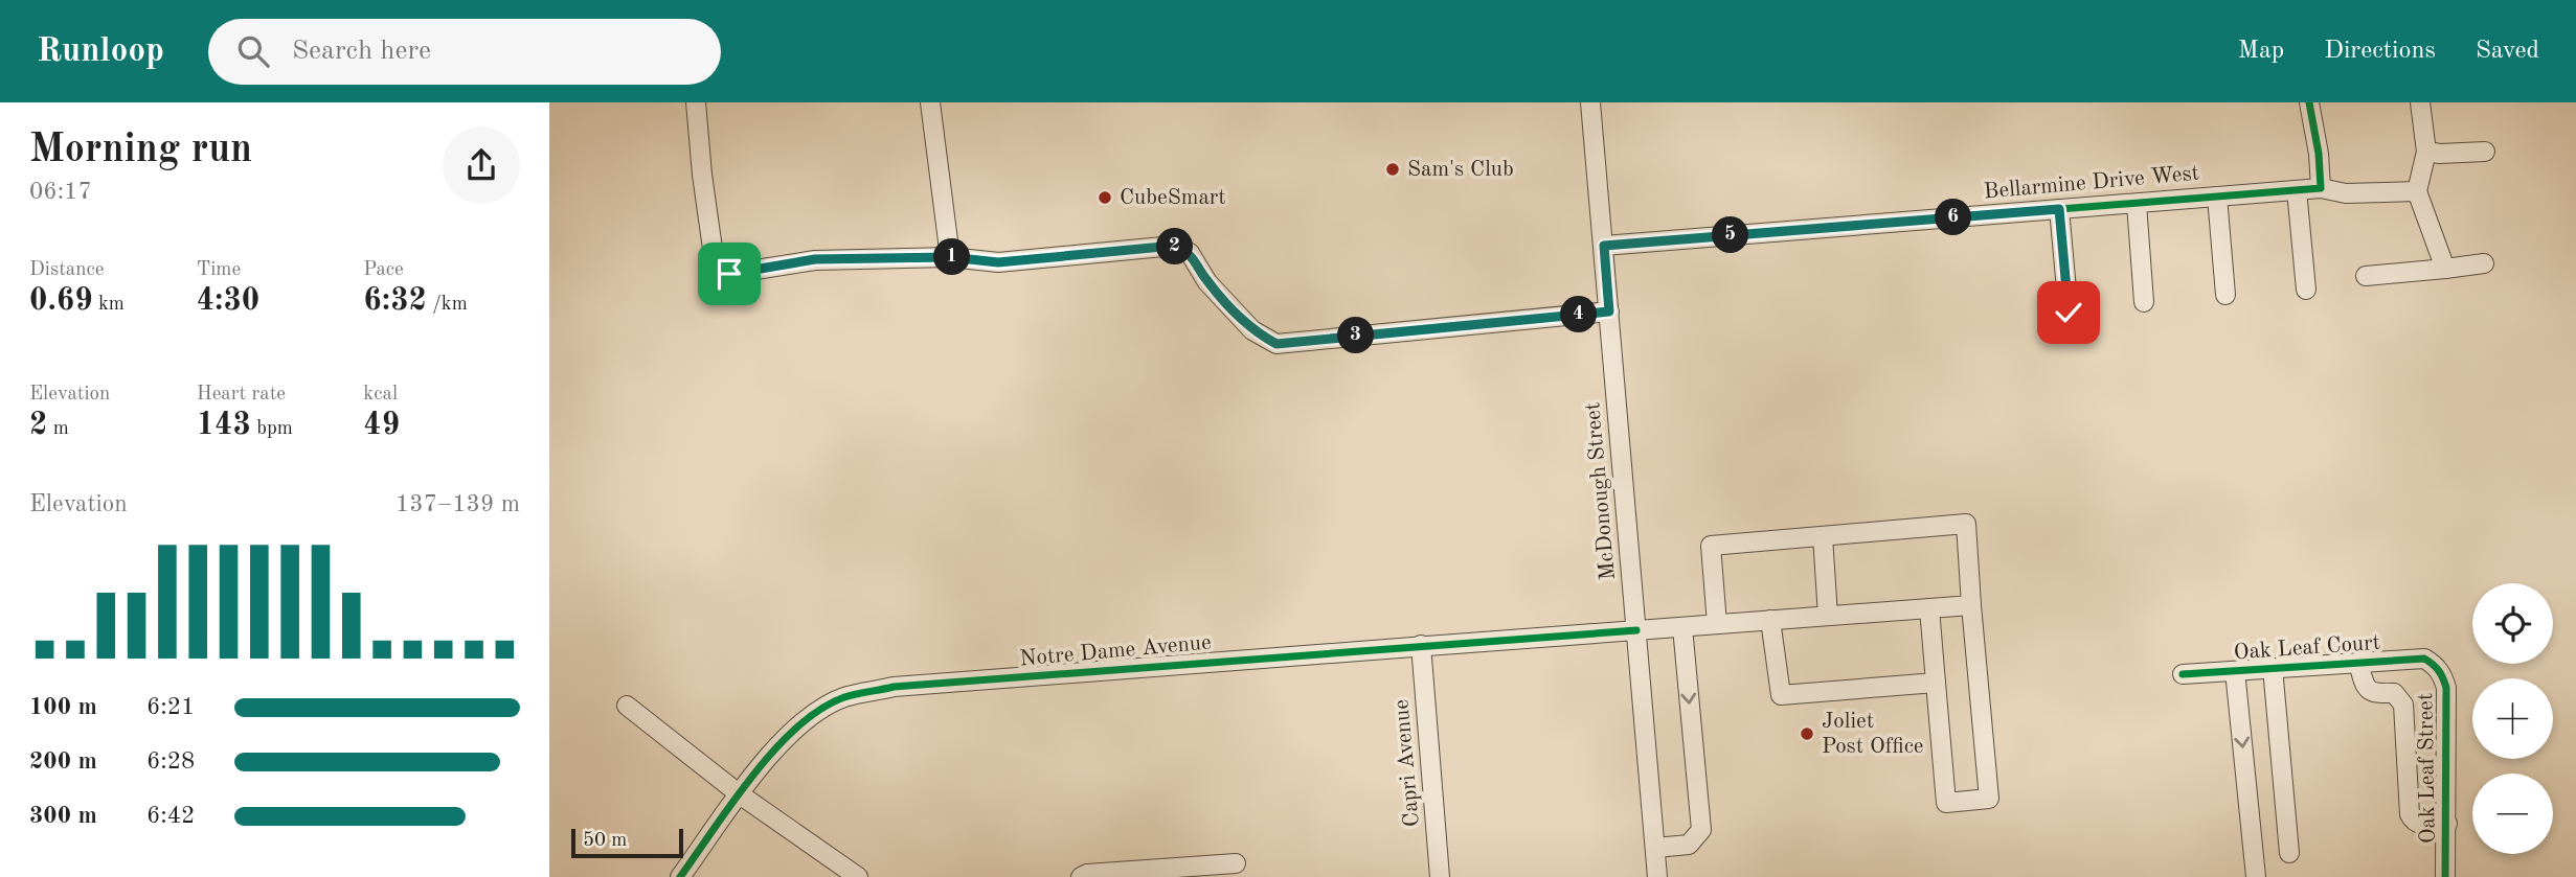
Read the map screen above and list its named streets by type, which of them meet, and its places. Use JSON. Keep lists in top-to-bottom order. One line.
{"streets":{"street":["Bellarmine Drive West","McDonough Street","Oak Leaf Court","Notre Dame Avenue","Capri Avenue","Oak Leaf Street"]},"crossings":[["Bellarmine Drive West","McDonough Street"],["McDonough Street","Notre Dame Avenue"],["Oak Leaf Court","Oak Leaf Street"],["Notre Dame Avenue","Capri Avenue"]],"places":["Sam's Club","CubeSmart","Joliet Post Office"],"scale_bar":"50 m","page":{"header":"Runloop","search":"Search here","nav":["Map","Directions","Saved"],"heading":["Morning run","06:17"],"pins":["6","5","2","1","4","3"],"stats":[["Distance","0.69 km"],["Time","4:30"],["Pace","6:32 /km"],["Elevation","2 m"],["Heart rate","143 bpm"],["kcal","49"]],"chart":["Elevation","137–139 m"],"map_buttons":["+","−"],"list":[{"name":"100 m","note":"6:21"},{"name":"200 m","note":"6:28"},{"name":"300 m","note":"6:42"}],"scale":"50 m"}}
